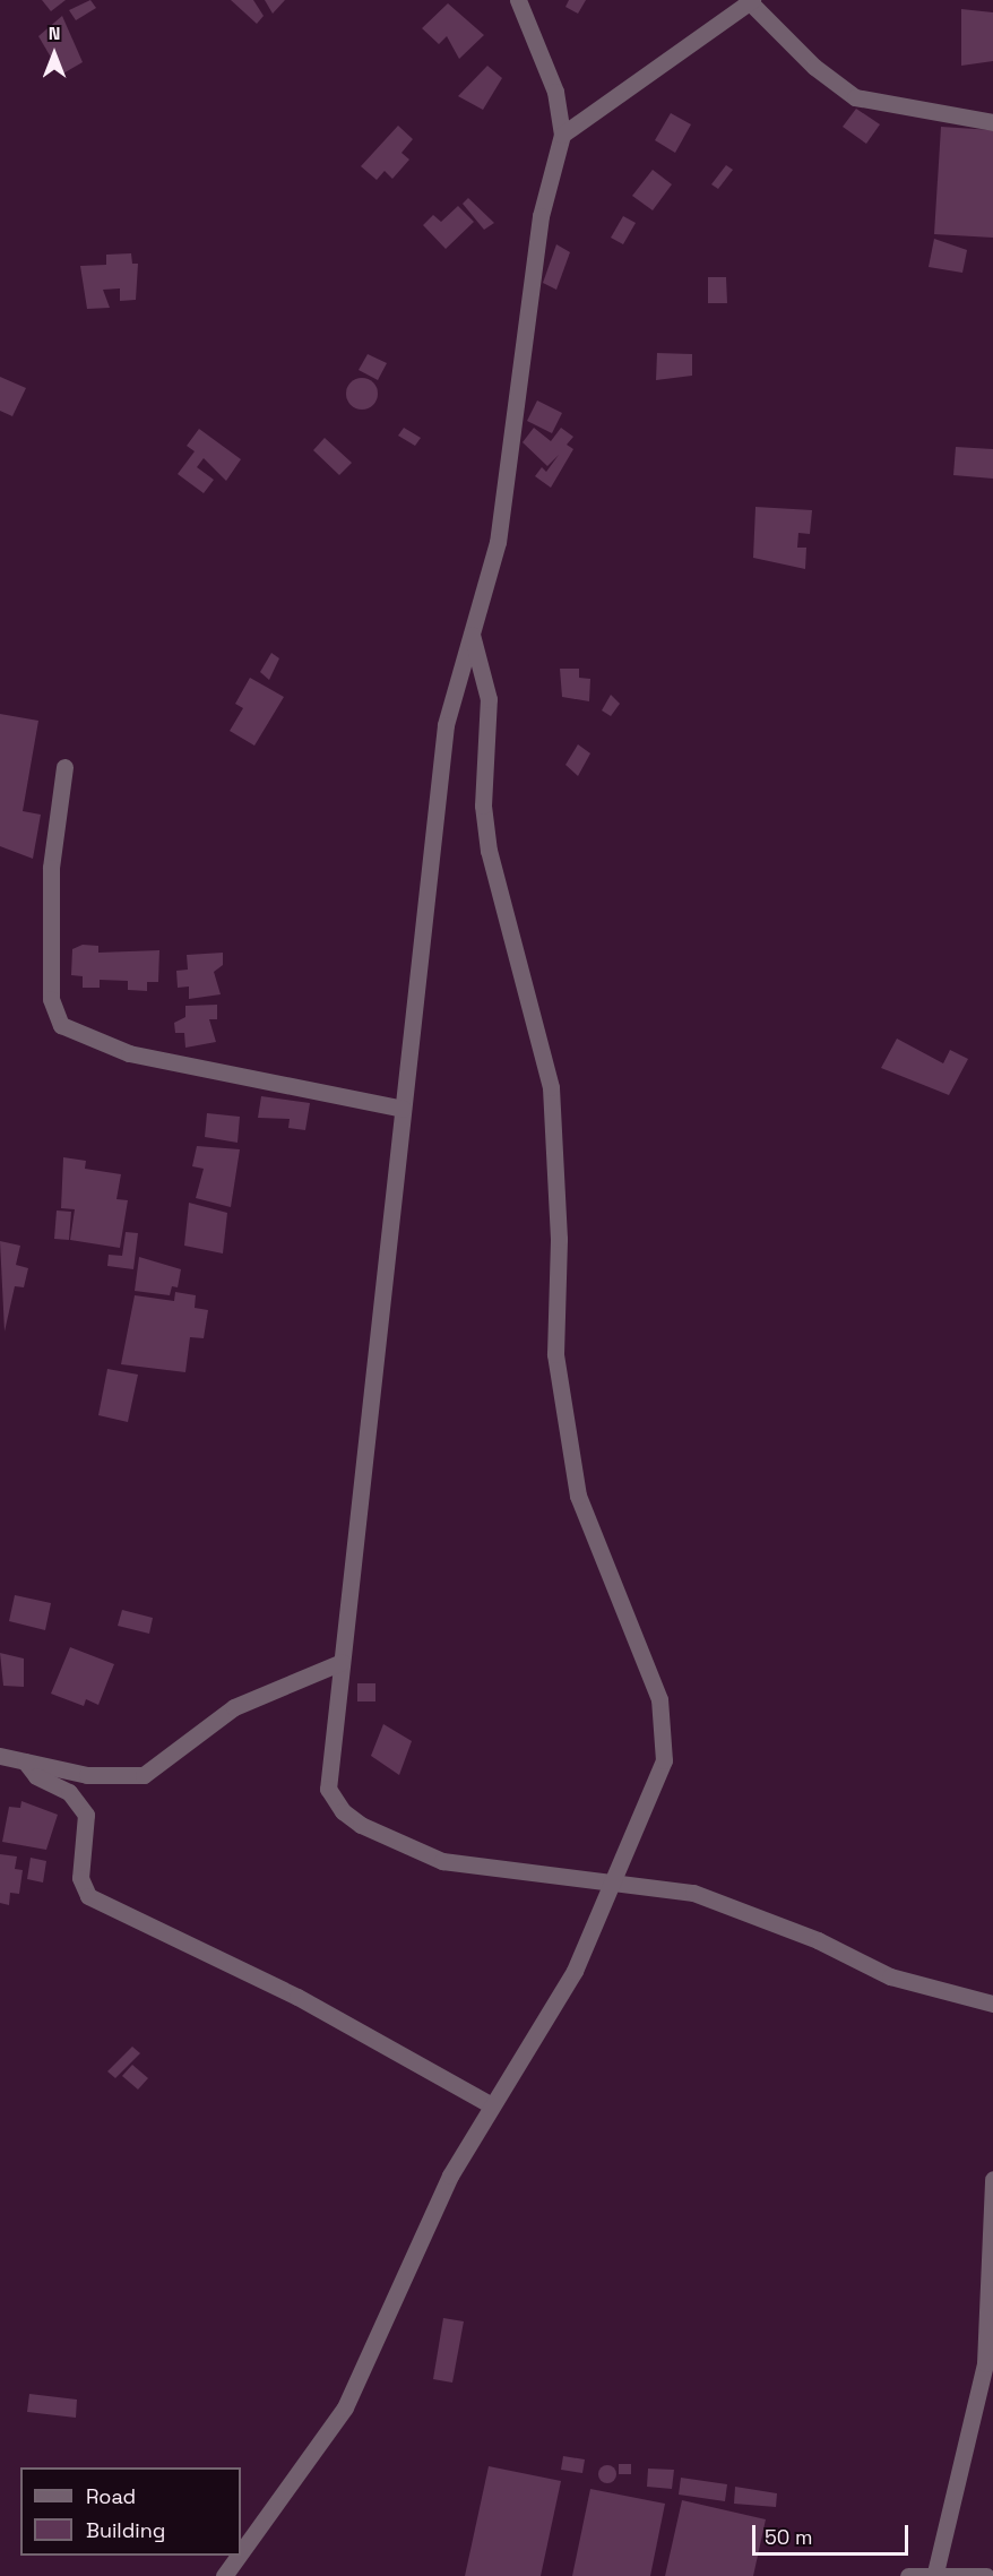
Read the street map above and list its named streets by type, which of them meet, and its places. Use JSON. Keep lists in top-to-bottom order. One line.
{"legend":["Road","Building"],"scale_bar":"50 m","north":"top"}
